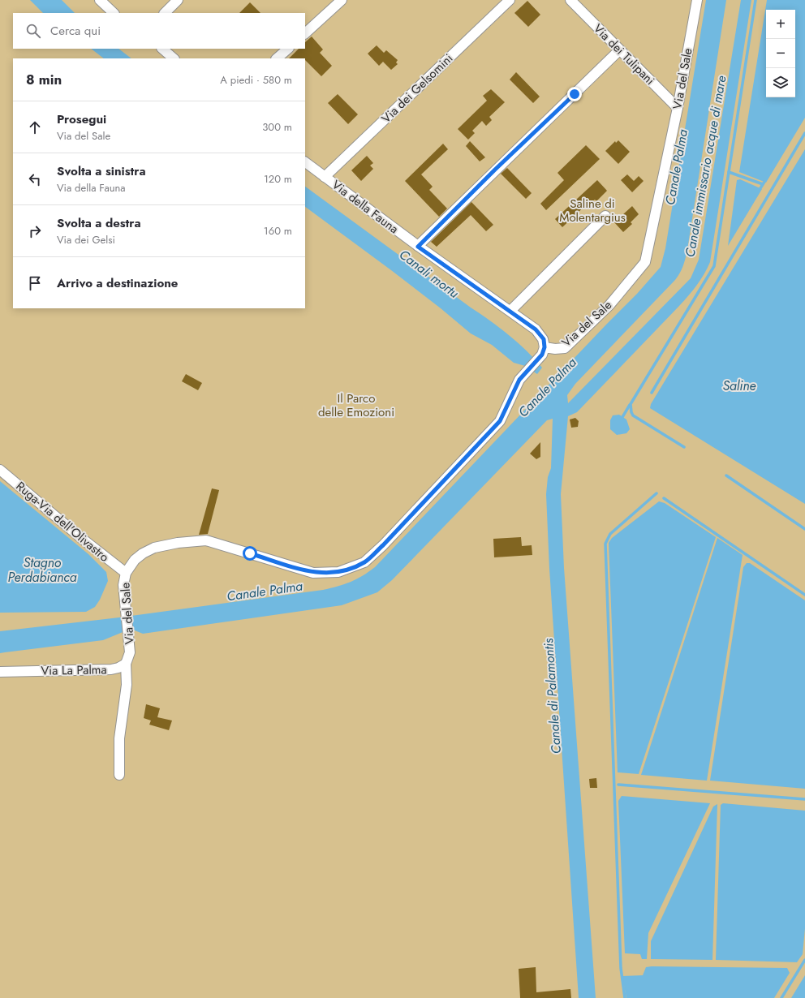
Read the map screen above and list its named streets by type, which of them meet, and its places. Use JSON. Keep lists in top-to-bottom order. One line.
{"streets":{"street":["Via dei Tulipani","Via del Sale","Via dei Gelsomini","Via della Fauna","Ruga-Via dell'Olivastro","Via La Palma"]},"crossings":[["Via dei Tulipani","Via del Sale"],["Via del Sale","Via della Fauna"],["Via del Sale","Ruga-Via dell'Olivastro"],["Via del Sale","Via La Palma"],["Via dei Gelsomini","Via della Fauna"]],"water":["Canale immissario acque di mare","Canale Palma","Canali mortu","Saline","Stagno Perdabianca","Canale di Palamontis"],"parks":["Saline di Molentargius","Il Parco delle Emozioni"],"page":{"map_buttons":["+","−"],"search":"Cerca qui","heading":["8 min","A piedi · 580 m"],"list":[["Prosegui","Via del Sale","300 m"],["Svolta a sinistra","Via della Fauna","120 m"],["Svolta a destra","Via dei Gelsi","160 m"],"Arrivo a destinazione"]}}
